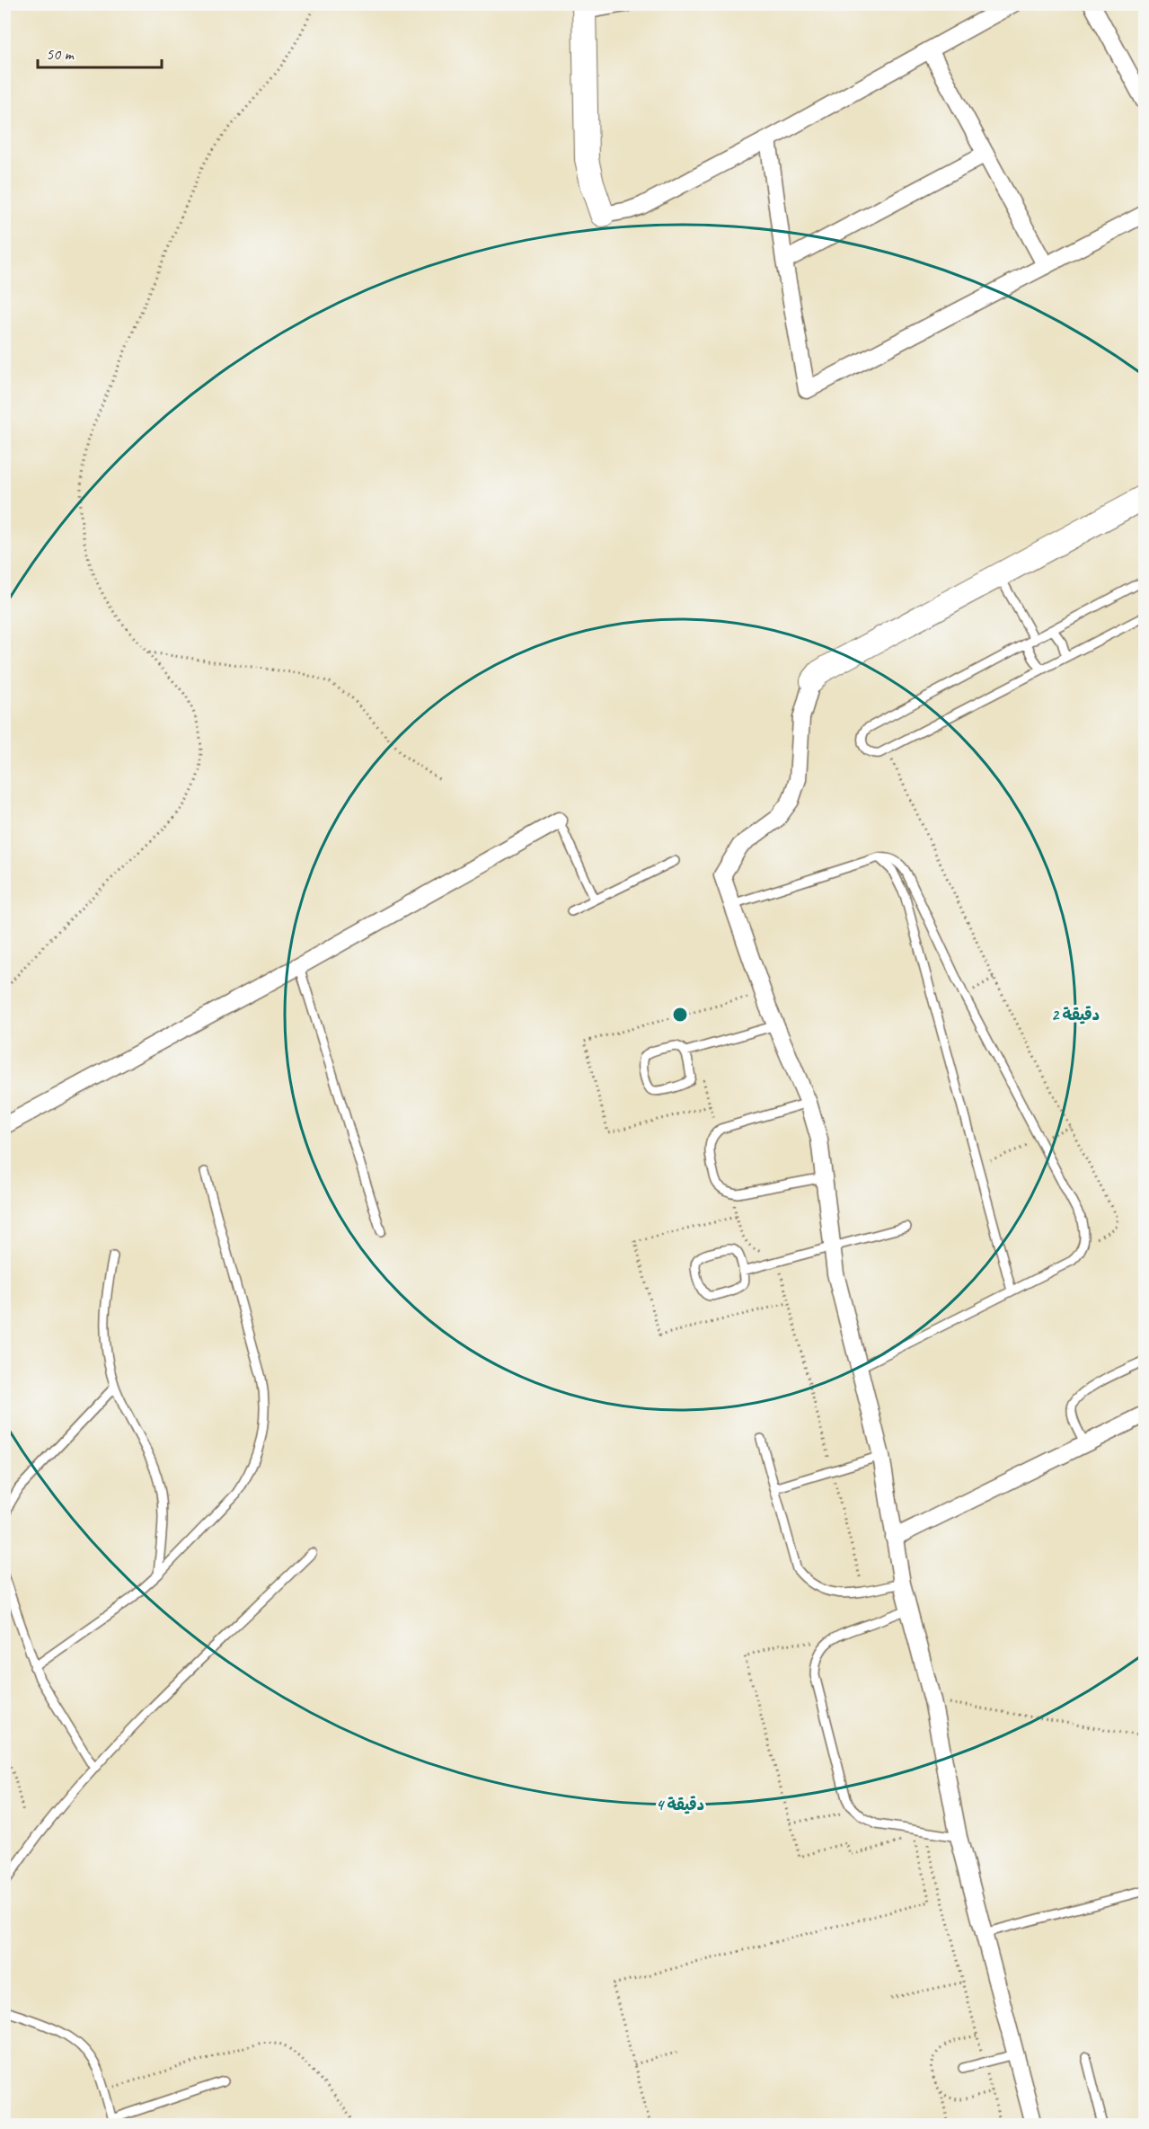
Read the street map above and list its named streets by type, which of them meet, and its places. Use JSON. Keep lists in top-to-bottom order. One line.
{"scale_bar":"50 m","rings":["2 دقيقة","4 دقيقة"]}
